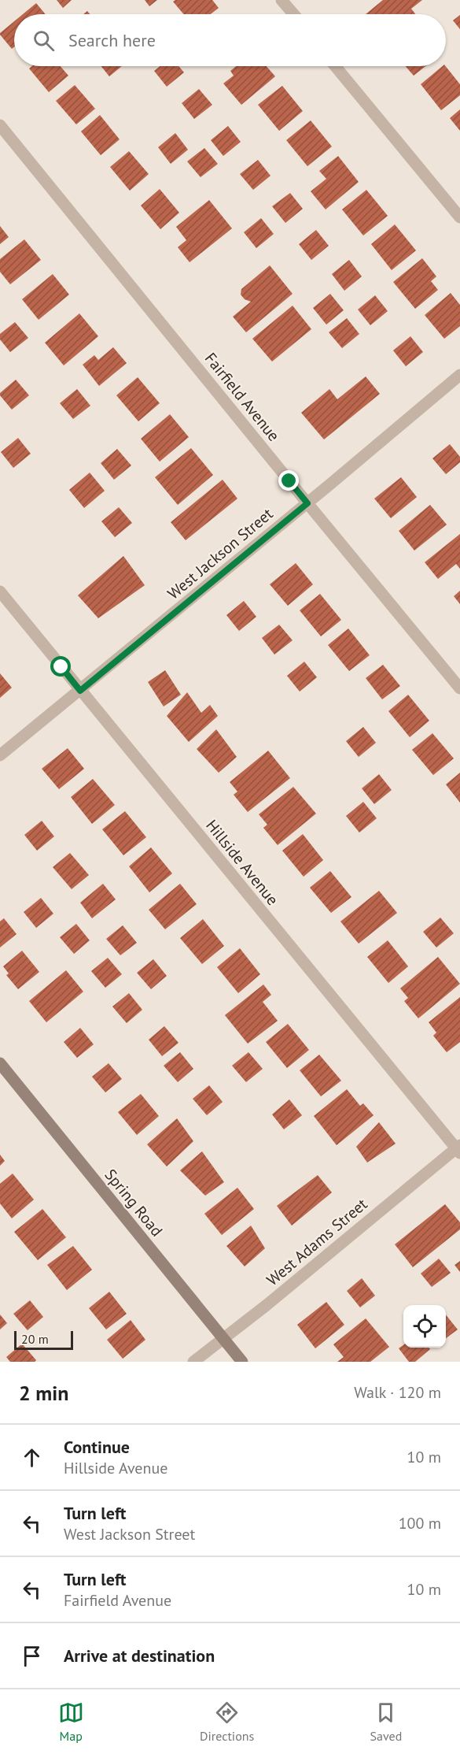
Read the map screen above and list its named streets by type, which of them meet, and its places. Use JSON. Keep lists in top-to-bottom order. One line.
{"streets":{"street":["Fairfield Avenue","West Jackson Street","Hillside Avenue","Spring Road","West Adams Street"]},"crossings":[["Fairfield Avenue","West Jackson Street"],["West Jackson Street","Hillside Avenue"],["Hillside Avenue","West Adams Street"],["Spring Road","West Adams Street"]],"scale_bar":"20 m","page":{"search":"Search here","scale":"20 m","heading":["2 min","Walk · 120 m"],"list":[["Continue","Hillside Avenue","10 m"],["Turn left","West Jackson Street","100 m"],["Turn left","Fairfield Avenue","10 m"],"Arrive at destination"],"nav":["Map","Directions","Saved"]}}
